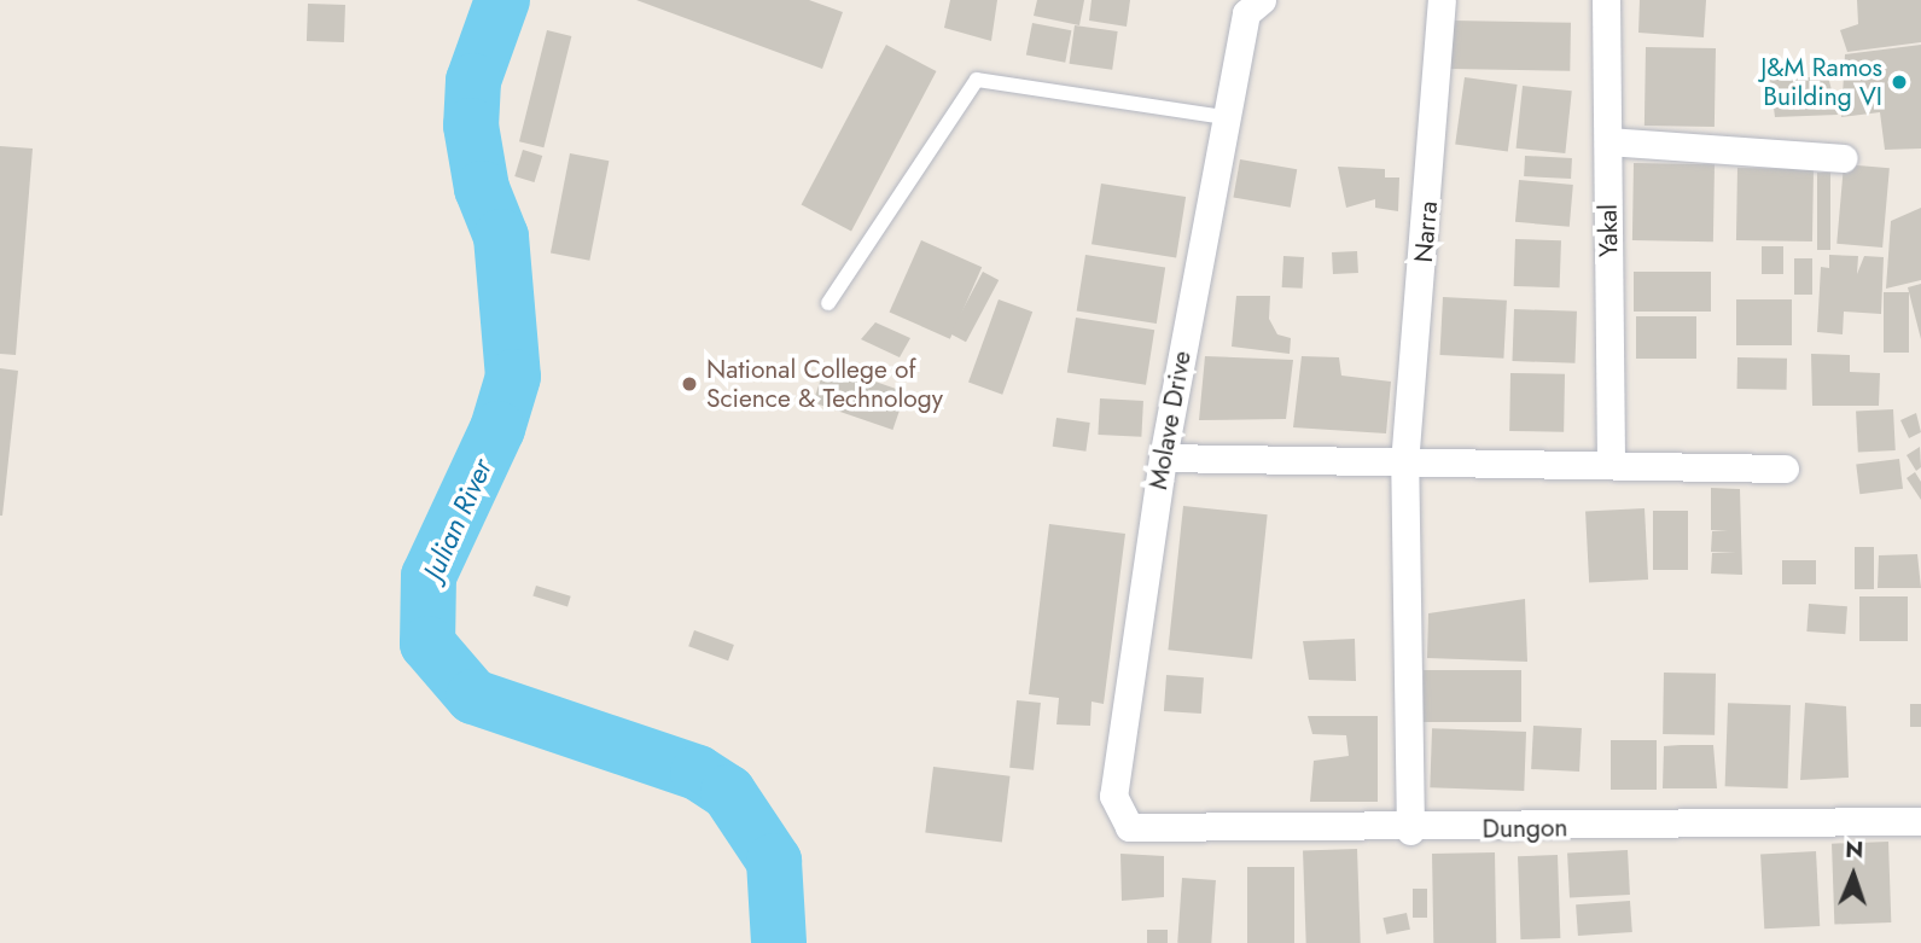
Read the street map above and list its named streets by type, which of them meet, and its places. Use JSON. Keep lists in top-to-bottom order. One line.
{"streets":{"street":["Yakal","Narra","Molave Drive","Dungon"]},"crossings":[["Narra","Dungon"],["Molave Drive","Dungon"]],"water":["Julian River"],"places":["J&M Ramos Building VI","National College of Science & Technology"],"north":"top"}
